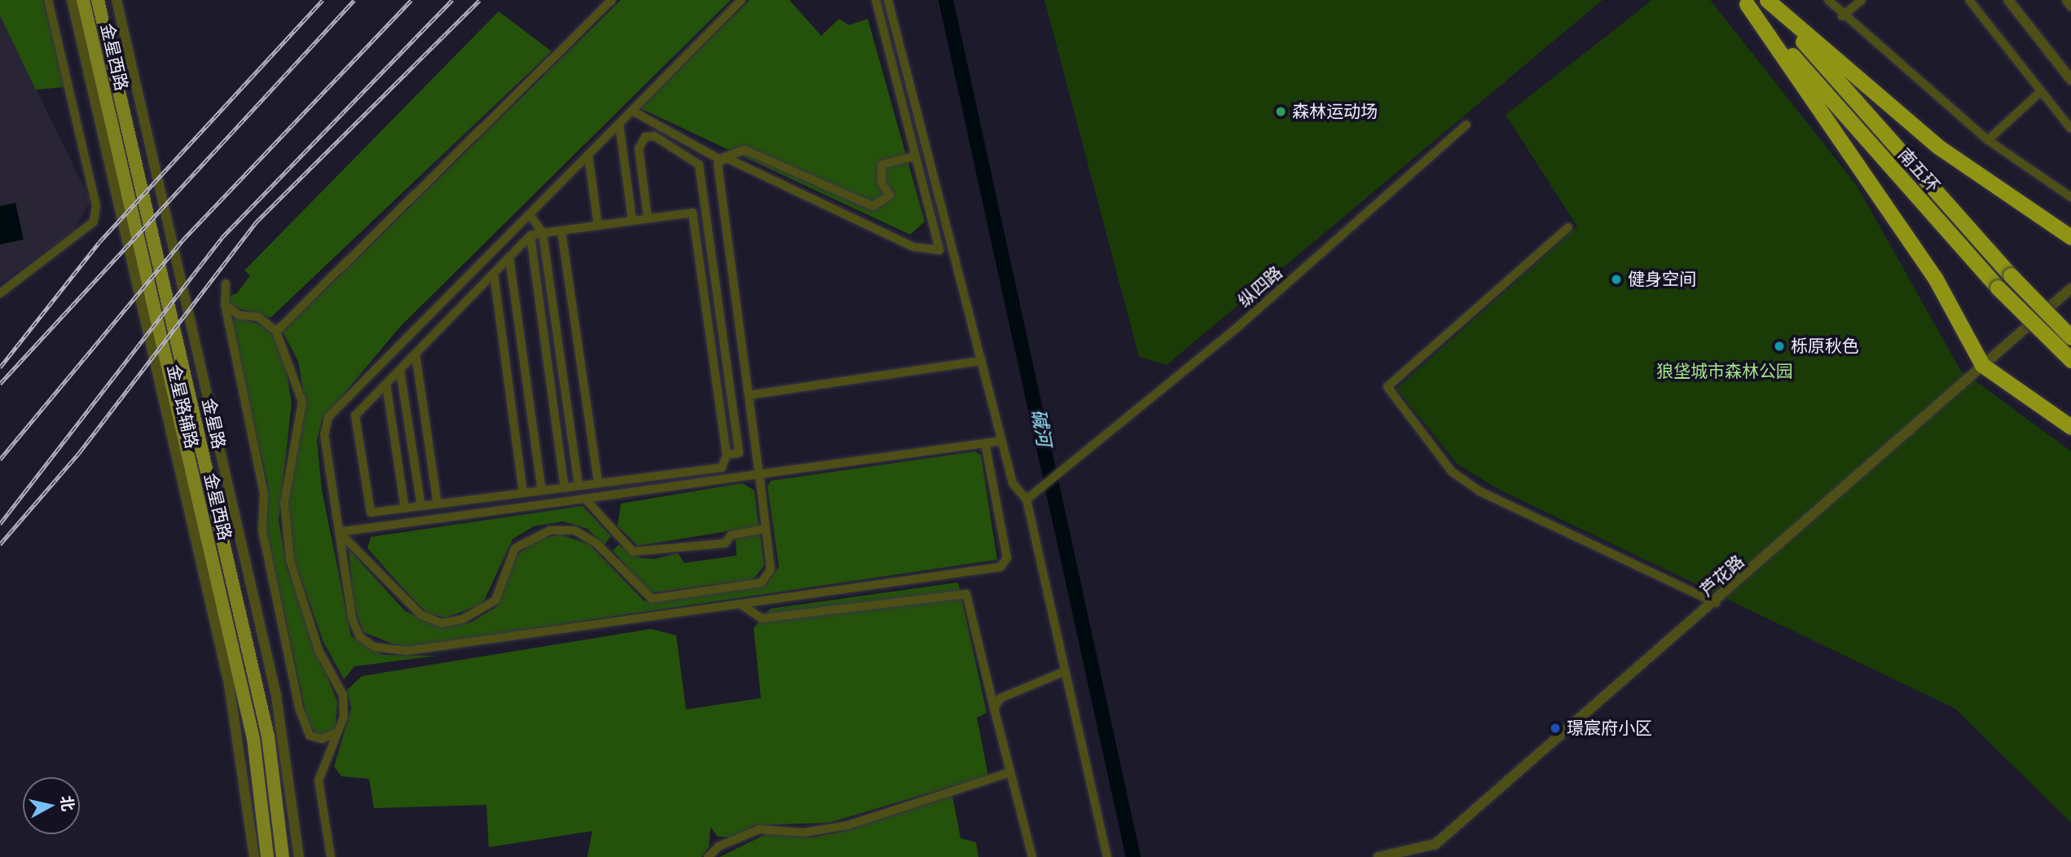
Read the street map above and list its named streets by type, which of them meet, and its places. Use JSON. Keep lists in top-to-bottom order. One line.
{"streets":{"highway":["南五环"],"main road":["金星西路","金星路"],"street":["纵四路","金星路辅路","芦花路"]},"water":["碱河"],"parks":["狼垡城市森林公园"],"places":["森林运动场","健身空间","栎原秋色","璟宸府小区"],"north":"right"}
